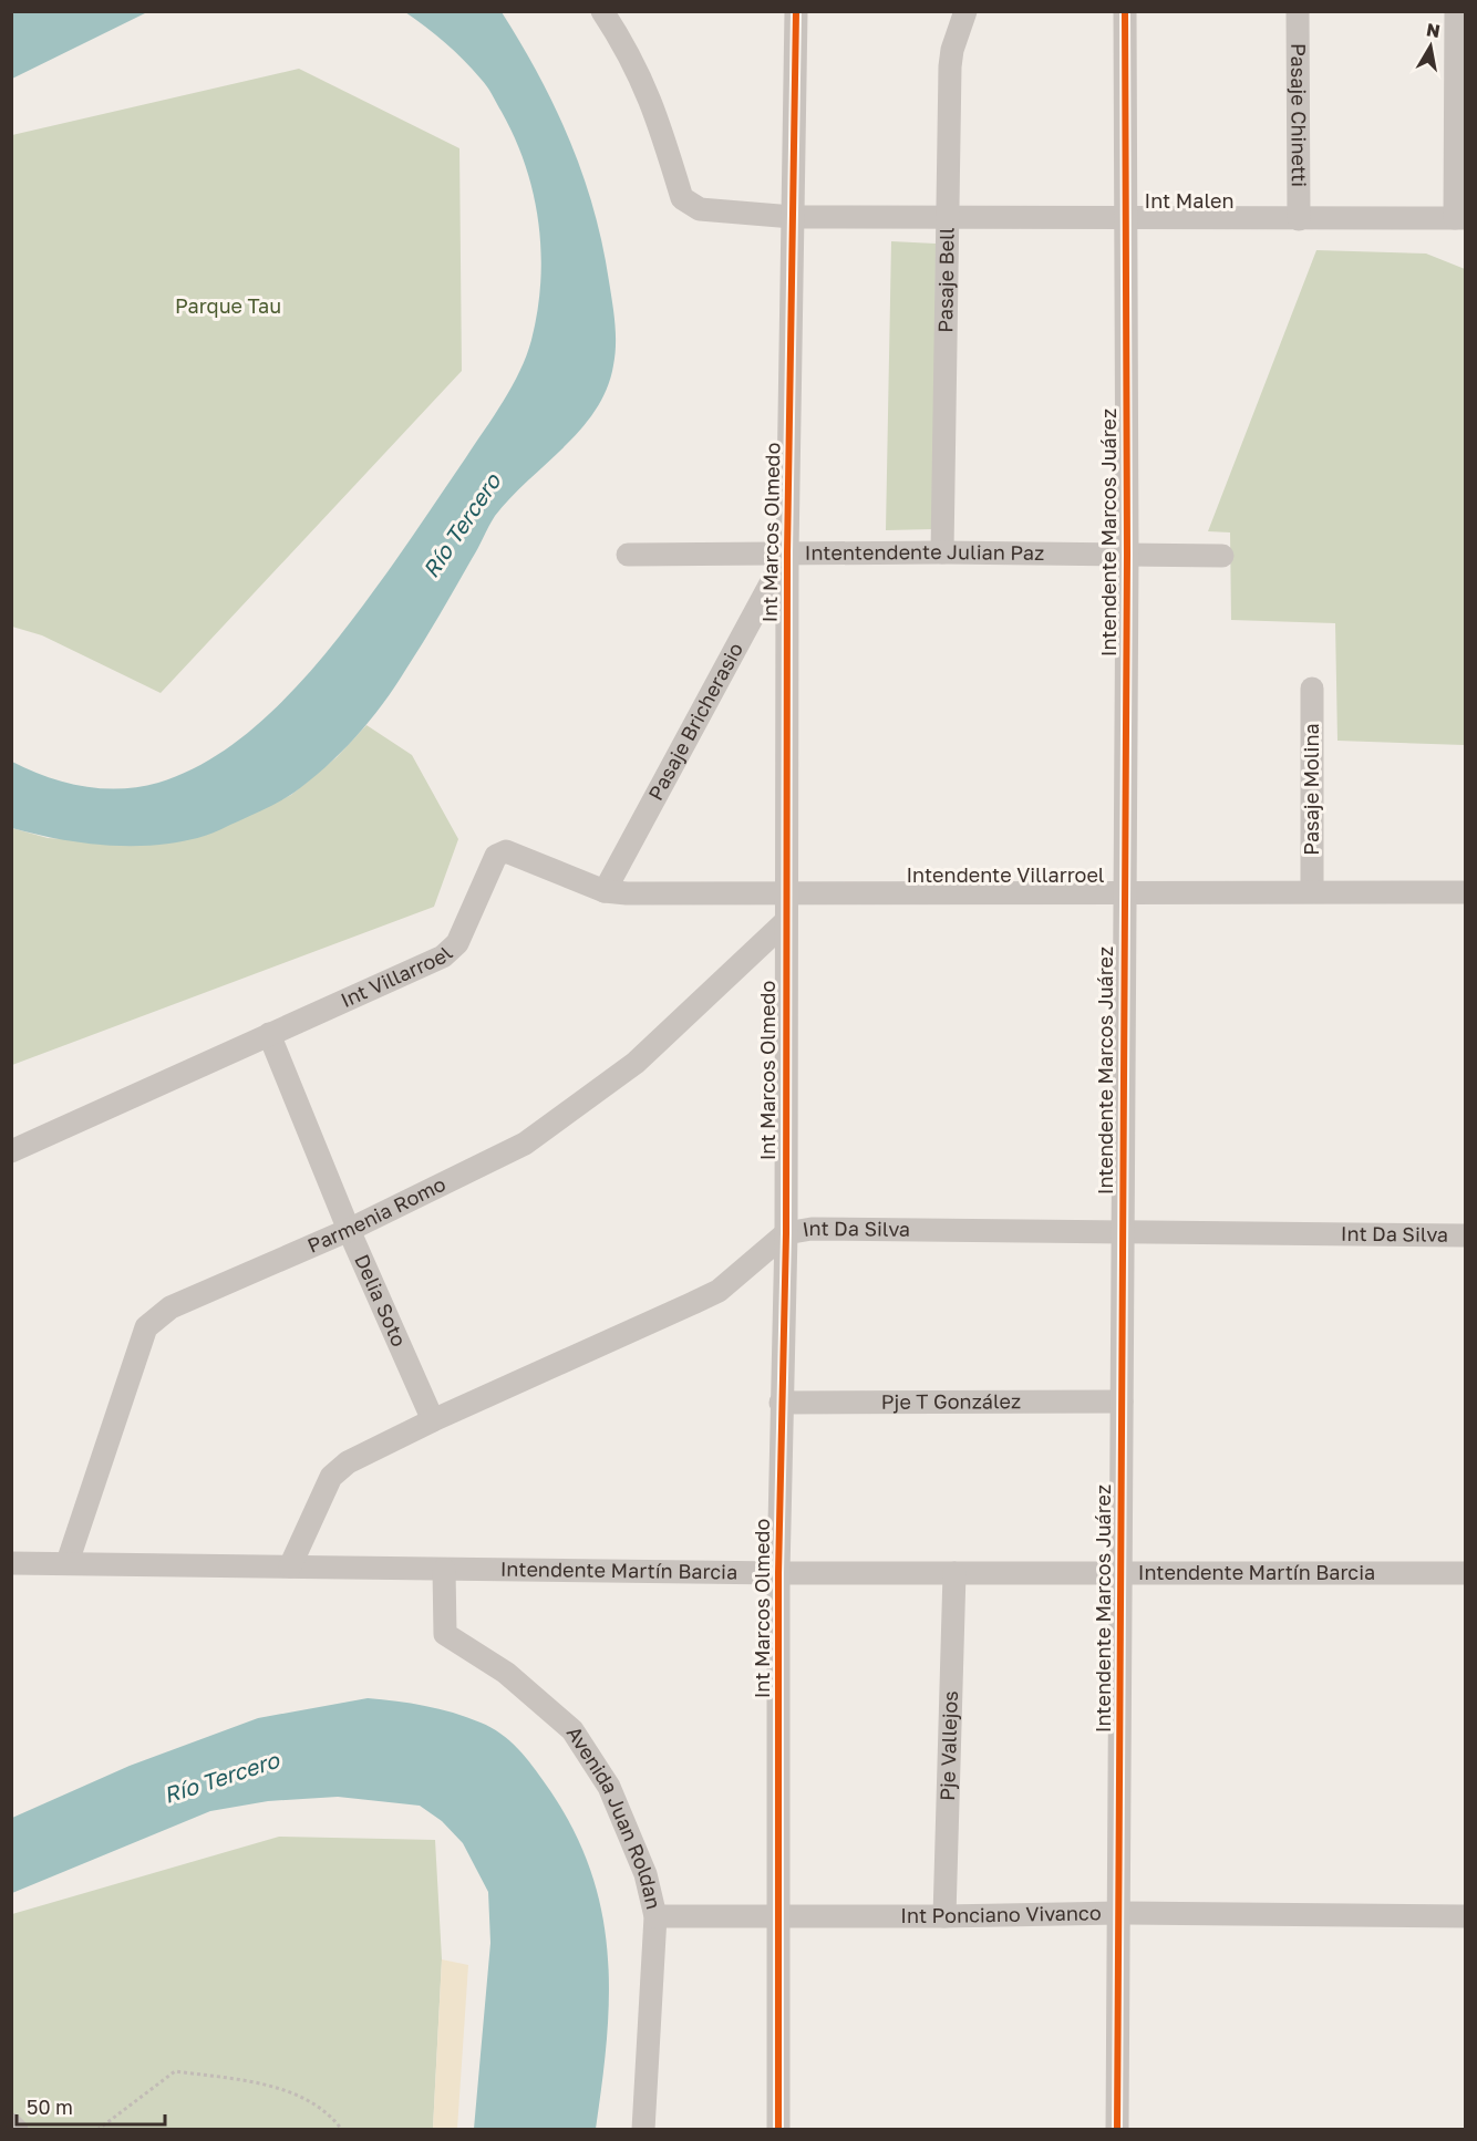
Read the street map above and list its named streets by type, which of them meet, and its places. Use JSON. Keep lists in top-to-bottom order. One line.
{"streets":{"street":["Pasaje Chinetti","Int Malen","Pasaje Bell","Int Marcos Olmedo","Intendente Marcos Juárez","Intentendente Julian Paz","Pasaje Bricherasio","Pasaje Molina","Intendente Villarroel","Int Villarroel","Parmenia Romo","Int Da Silva","Delia Soto","Pje T González","Intendente Martín Barcia","Pje Vallejos","Avenida Juan Roldan","Int Ponciano Vivanco"]},"crossings":[["Pasaje Chinetti","Int Malen"],["Int Malen","Pasaje Bell"],["Int Malen","Int Marcos Olmedo"],["Int Malen","Intendente Marcos Juárez"],["Pasaje Bell","Intentendente Julian Paz"],["Int Marcos Olmedo","Intentendente Julian Paz"],["Int Marcos Olmedo","Pasaje Bricherasio"],["Int Marcos Olmedo","Intendente Villarroel"],["Int Marcos Olmedo","Int Villarroel"],["Int Marcos Olmedo","Parmenia Romo"],["Int Marcos Olmedo","Int Da Silva"],["Int Marcos Olmedo","Pje T González"],["Int Marcos Olmedo","Intendente Martín Barcia"],["Int Marcos Olmedo","Int Ponciano Vivanco"],["Intendente Marcos Juárez","Intentendente Julian Paz"],["Intendente Marcos Juárez","Intendente Villarroel"],["Intendente Marcos Juárez","Int Da Silva"],["Intendente Marcos Juárez","Pje T González"],["Intendente Marcos Juárez","Intendente Martín Barcia"],["Intendente Marcos Juárez","Int Ponciano Vivanco"],["Intentendente Julian Paz","Pasaje Bricherasio"],["Pasaje Bricherasio","Int Villarroel"],["Pasaje Molina","Intendente Villarroel"],["Intendente Villarroel","Int Villarroel"],["Int Villarroel","Delia Soto"],["Parmenia Romo","Delia Soto"],["Parmenia Romo","Intendente Martín Barcia"],["Int Da Silva","Delia Soto"],["Int Da Silva","Intendente Martín Barcia"],["Intendente Martín Barcia","Pje Vallejos"],["Intendente Martín Barcia","Avenida Juan Roldan"],["Pje Vallejos","Int Ponciano Vivanco"],["Avenida Juan Roldan","Int Ponciano Vivanco"]],"water":["Río Tercero"],"parks":["Parque Tau"],"scale_bar":"50 m","north":"top"}
